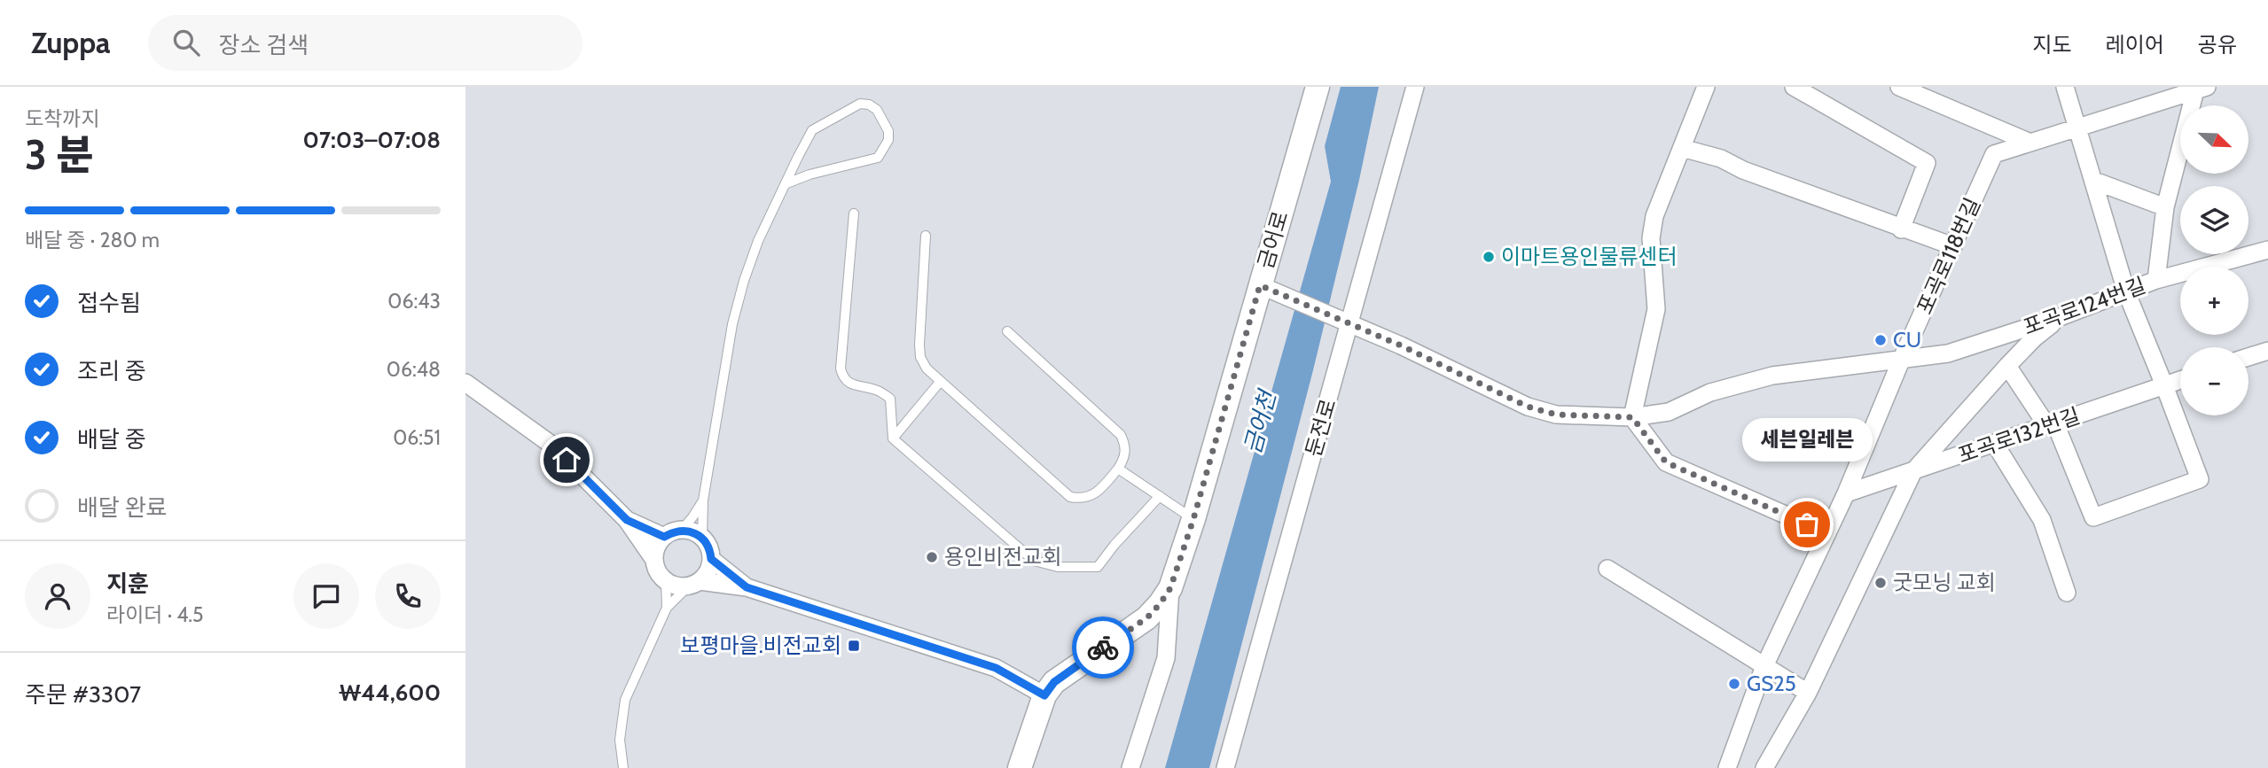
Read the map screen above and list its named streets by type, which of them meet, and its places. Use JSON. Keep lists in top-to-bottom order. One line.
{"streets":{"street":["금어로","포곡로118번길","포곡로124번길","둔전로","포곡로132번길"]},"crossings":[["금어로","포곡로124번길"],["포곡로118번길","포곡로124번길"],["포곡로118번길","포곡로132번길"],["포곡로124번길","둔전로"]],"water":["금어천"],"places":{"other":["이마트용인물류센터","CU","세븐일레븐","용인비전교회","굿모닝 교회","GS25"],"transit":["보평마을.비전교회"]},"north":"bottom right","page":{"header":"Zuppa","search":"장소 검색","nav":["지도","레이어","공유"],"heading":["3 분","도착까지","07:03–07:08"],"panel":["지훈","라이더 · 4.5","주문 #3307","₩44,600"],"map_buttons":["+","−"],"bar":"배달 중 · 280 m","list":[["접수됨","06:43"],["조리 중","06:48"],["배달 중","06:51"],"배달 완료"],"bubble":"세븐일레븐"}}
